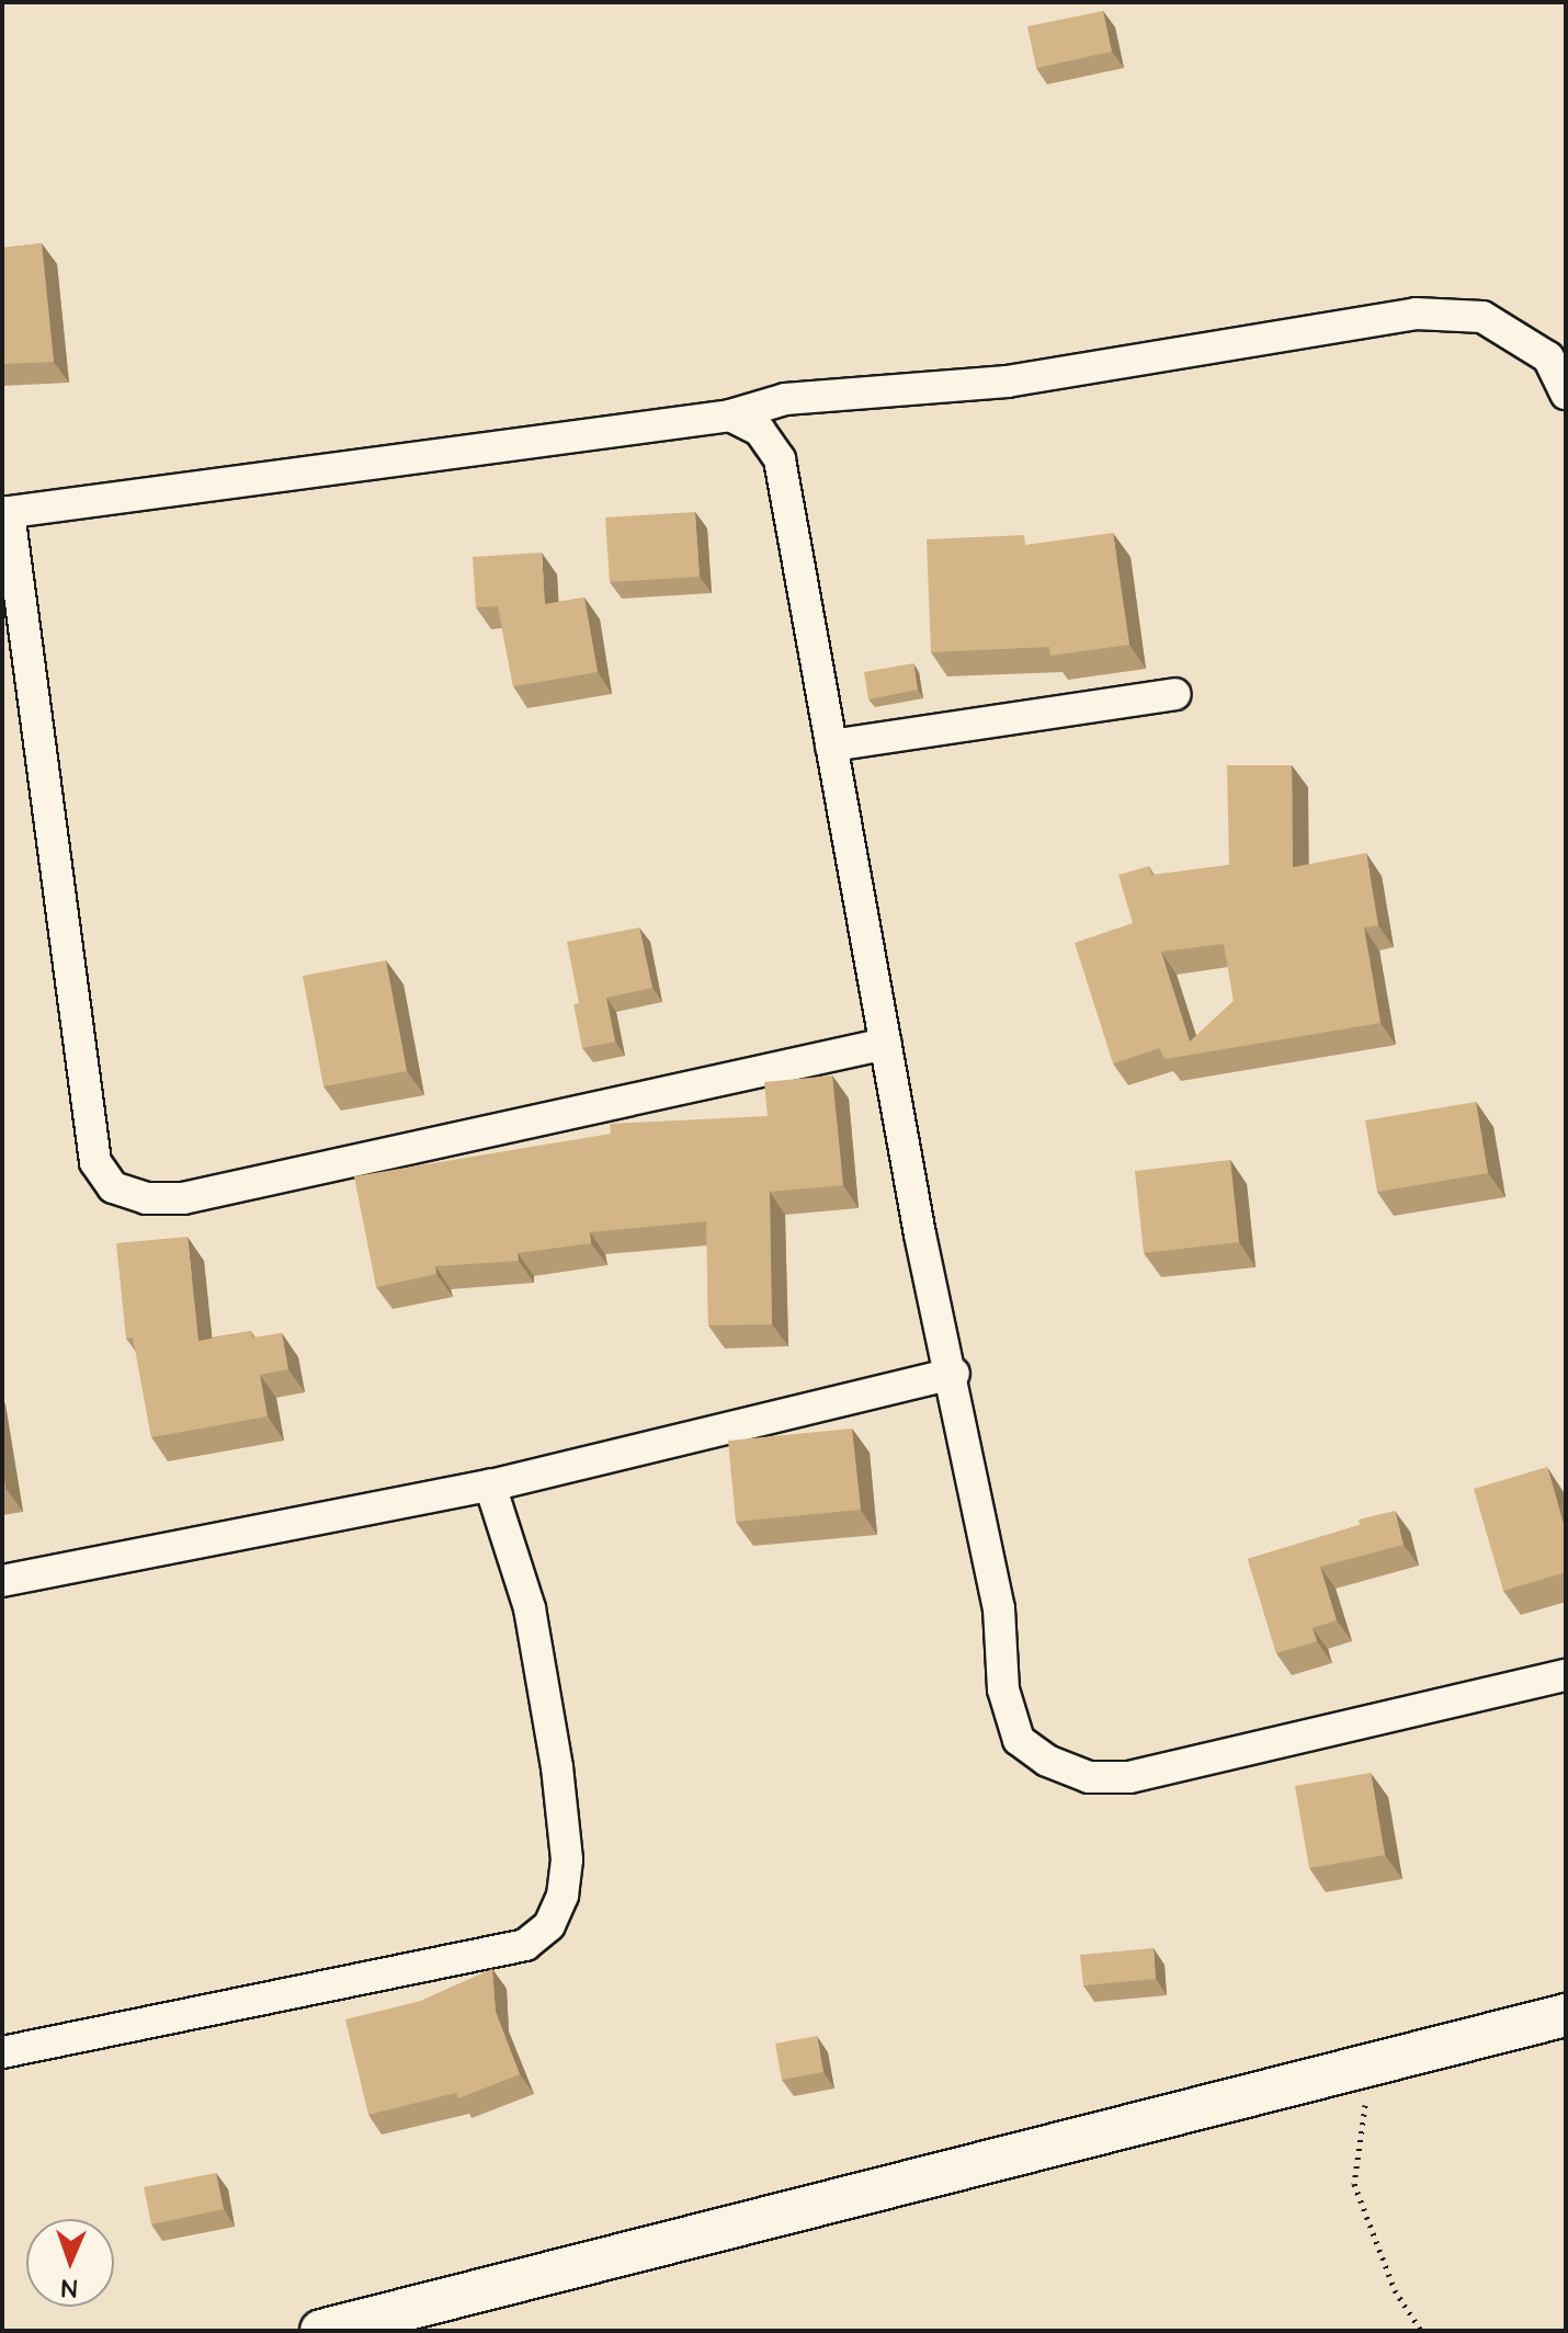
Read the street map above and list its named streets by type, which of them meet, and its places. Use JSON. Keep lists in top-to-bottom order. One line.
{"north":"bottom"}
